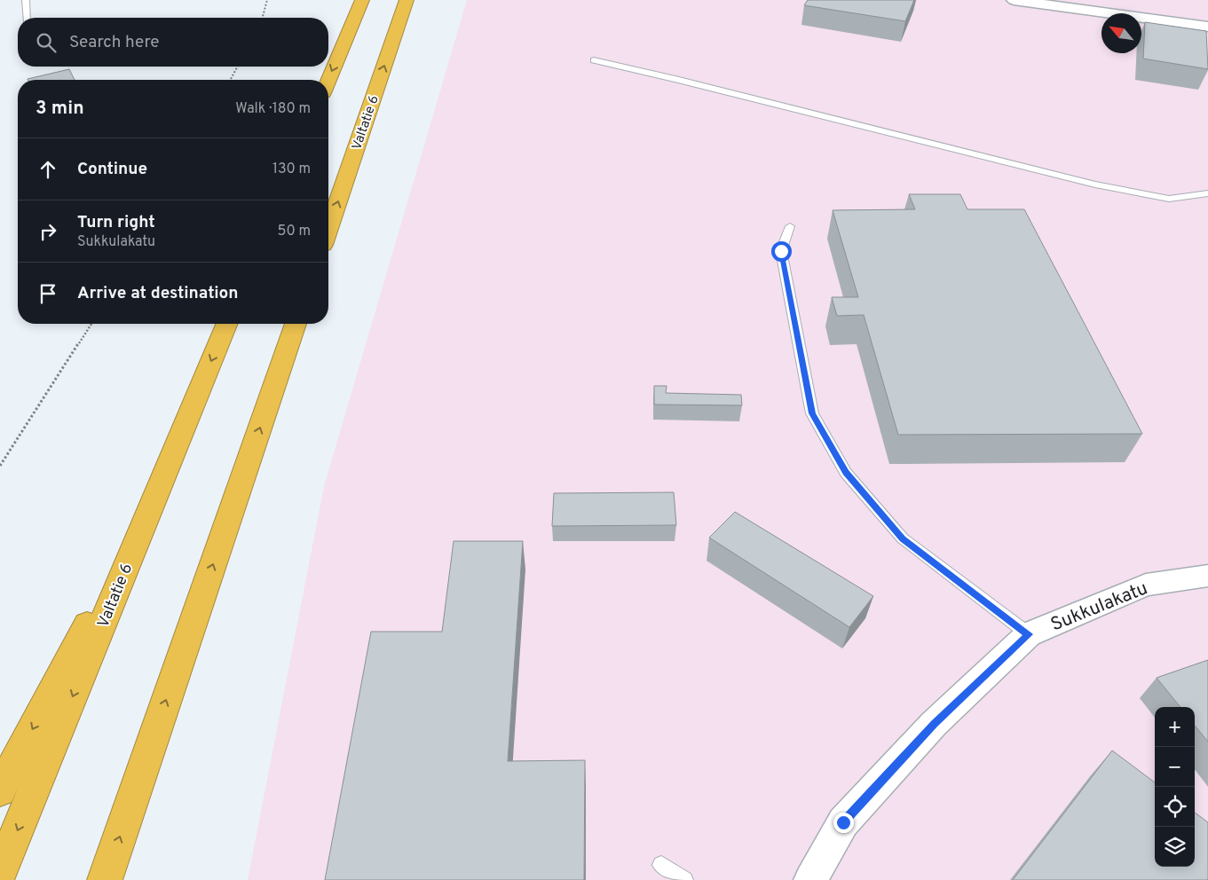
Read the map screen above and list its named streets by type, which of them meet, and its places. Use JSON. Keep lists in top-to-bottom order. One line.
{"streets":{"highway":["Valtatie 6"],"street":["Sukkulakatu"]},"north":"top left","page":{"search":"Search here","heading":["3 min","Walk · 180 m"],"list":[["Continue","130 m"],["Turn right","Sukkulakatu","50 m"],"Arrive at destination"],"map_buttons":["+","−"]}}
